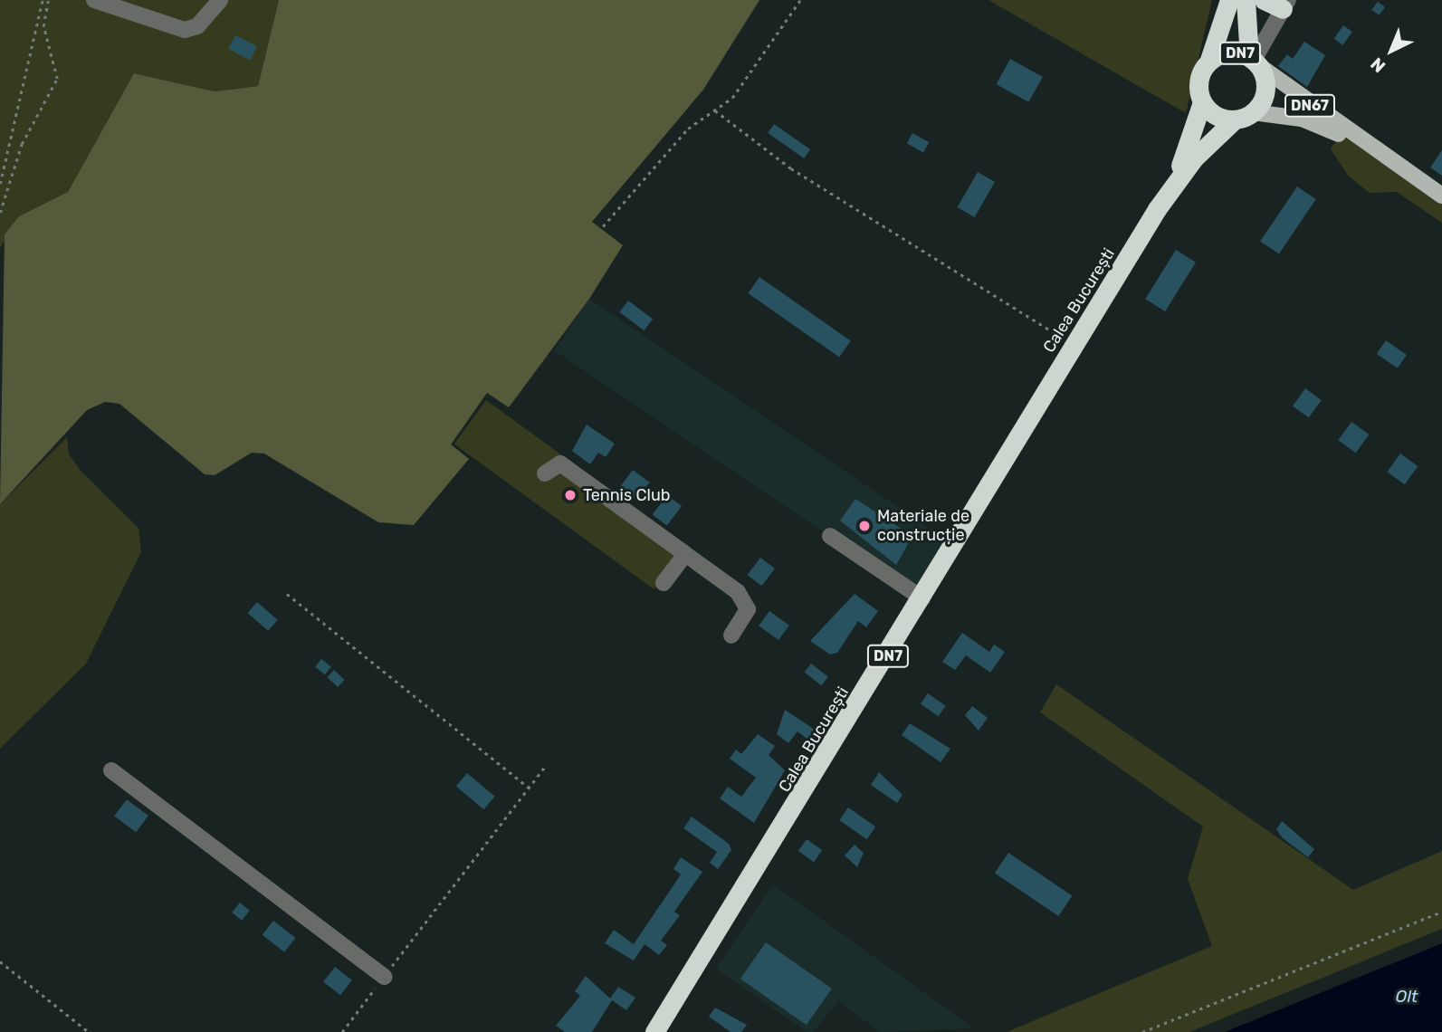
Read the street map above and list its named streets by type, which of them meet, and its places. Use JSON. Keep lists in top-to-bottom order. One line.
{"streets":{"highway":["DN7","Calea București"],"main road":["DN67"]},"crossings":[["DN7","DN67"],["DN7","Calea București"],["DN67","Calea București"]],"water":["Olt"],"places":["Tennis Club","Materiale de construcție"],"north":"bottom left"}
